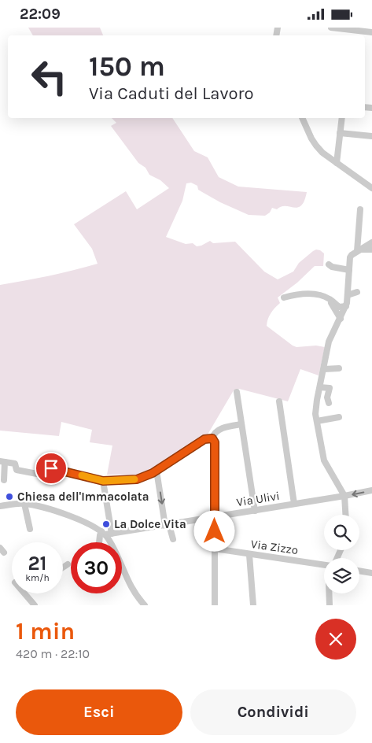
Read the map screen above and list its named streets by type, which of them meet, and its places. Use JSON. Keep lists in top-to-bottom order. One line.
{"streets":{"street":["Via Ulivi","Via Zizzo"]},"places":["Chiesa dell'Immacolata","La Dolce Vita"],"page":{"status":"22:09","turn":["150 m","Via Caduti del Lavoro"],"speed":"21 km/h","limit":"30","heading":["1 min","420 m · 22:10"],"buttons":["Esci","Condividi"]}}
